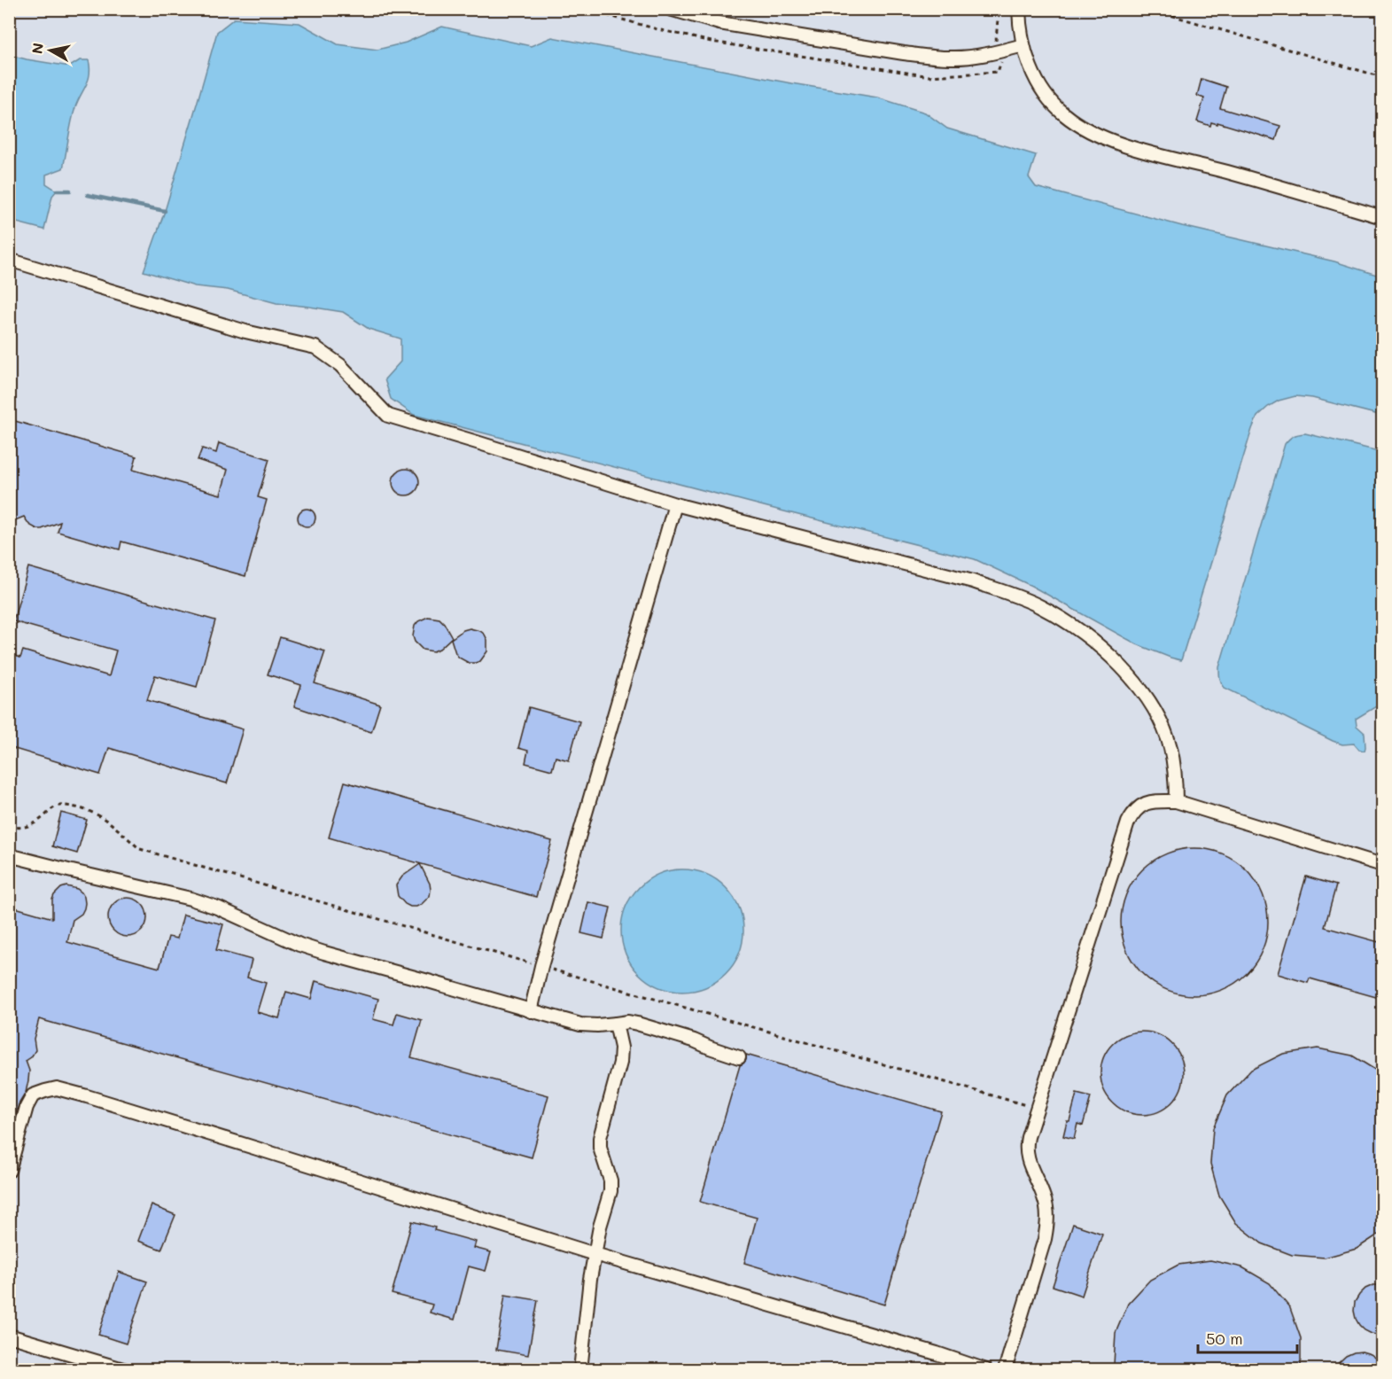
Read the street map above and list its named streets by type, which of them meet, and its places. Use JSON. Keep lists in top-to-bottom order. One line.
{"scale_bar":"50 m","north":"left"}
